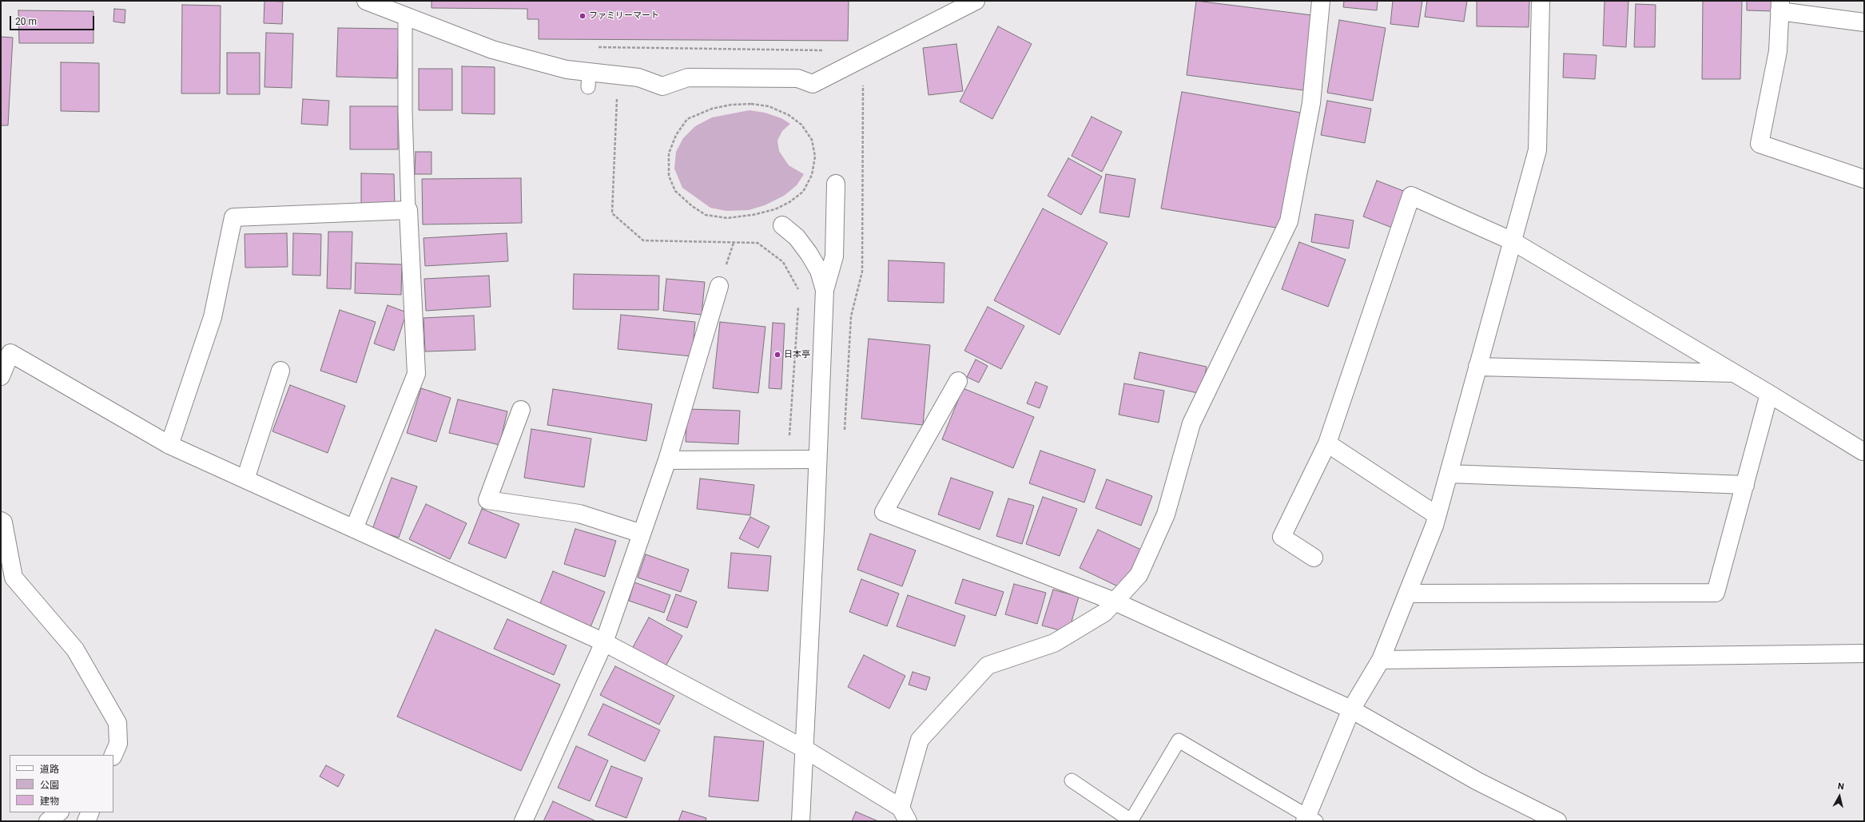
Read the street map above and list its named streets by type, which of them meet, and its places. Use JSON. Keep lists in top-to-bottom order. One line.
{"places":["ファミリーマート","日本亭"],"legend":["道路","公園","建物"],"scale_bar":"20 m","north":"top"}
